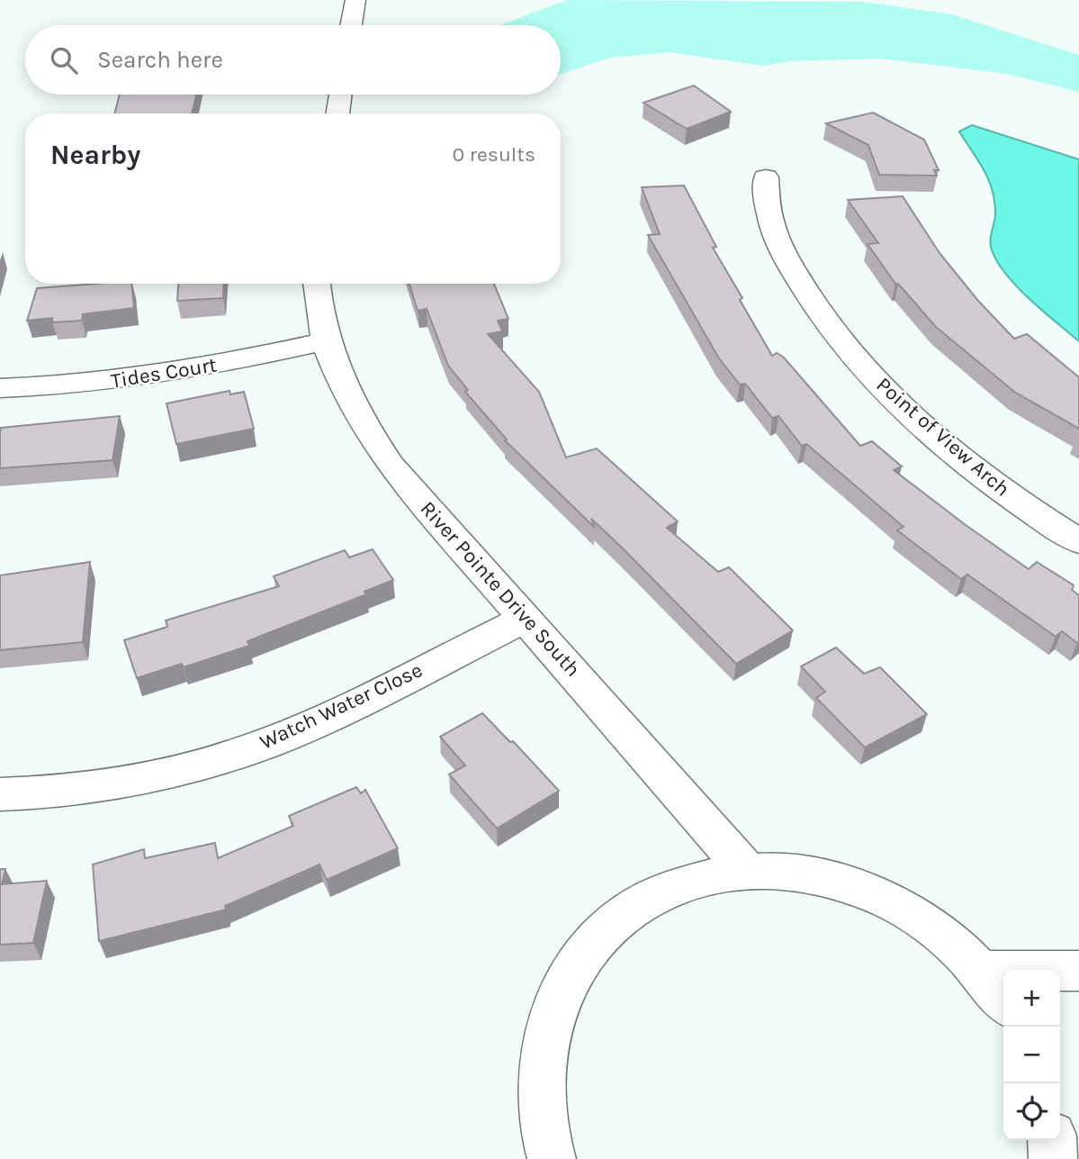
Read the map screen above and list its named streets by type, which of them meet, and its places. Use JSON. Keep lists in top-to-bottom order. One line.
{"streets":{"street":["Tides Court","Point of View Arch","River Pointe Drive South","Watch Water Close"]},"crossings":[["Tides Court","River Pointe Drive South"],["River Pointe Drive South","Watch Water Close"]],"page":{"search":"Search here","heading":["Nearby","0 results"],"map_buttons":["+","−"]}}
